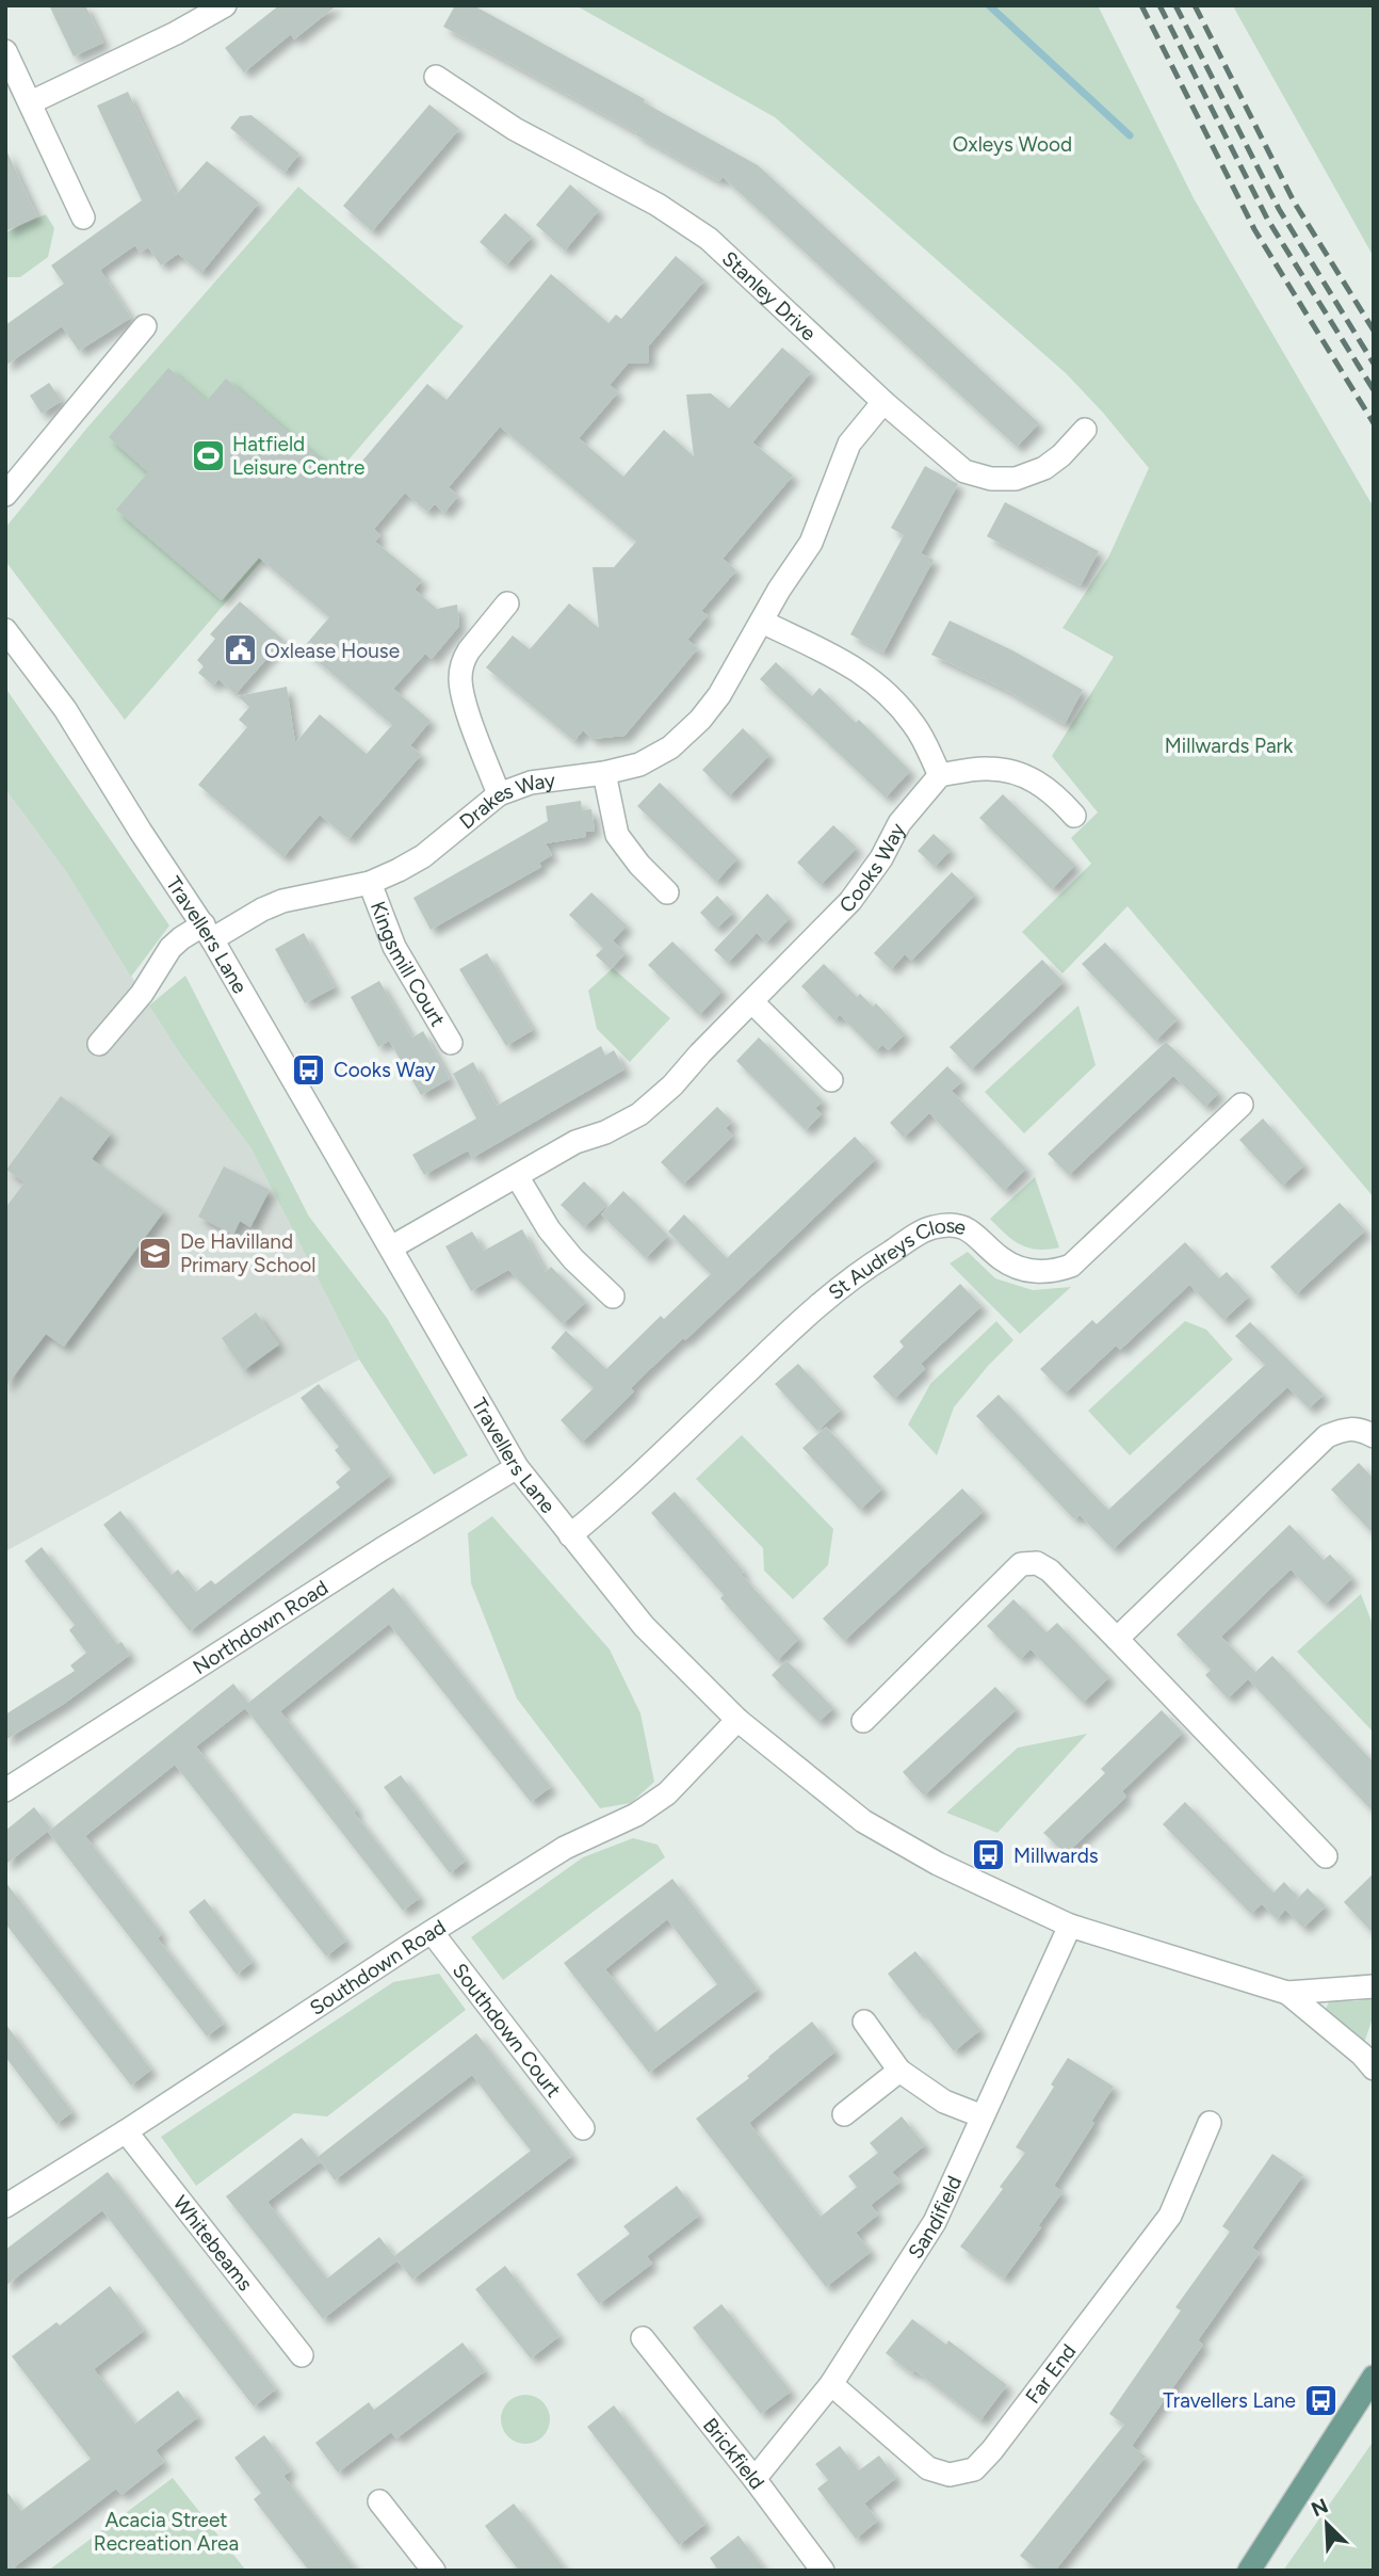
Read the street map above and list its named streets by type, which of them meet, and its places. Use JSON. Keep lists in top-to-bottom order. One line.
{"streets":{"street":["Stanley Drive","Drakes Way","Cooks Way","Travellers Lane","Kingsmill Court","St Audreys Close","Northdown Road","Southdown Road","Southdown Court","Sandifield","Whitebeams","Far End","Brickfield"]},"crossings":[["Stanley Drive","Drakes Way"],["Drakes Way","Travellers Lane"],["Drakes Way","Kingsmill Court"],["Cooks Way","Travellers Lane"],["Travellers Lane","St Audreys Close"],["Travellers Lane","Northdown Road"],["Travellers Lane","Southdown Road"],["Travellers Lane","Sandifield"],["Southdown Road","Southdown Court"],["Southdown Road","Whitebeams"],["Sandifield","Far End"],["Sandifield","Brickfield"]],"parks":["Oxleys Wood","Millwards Park","Acacia Street Recreation Area"],"places":{"sports":["Hatfield Leisure Centre"],"public building":["Oxlease House"],"bus stop":["Cooks Way","Millwards","Travellers Lane"],"school or university":["De Havilland Primary School"]},"north":"top left"}
